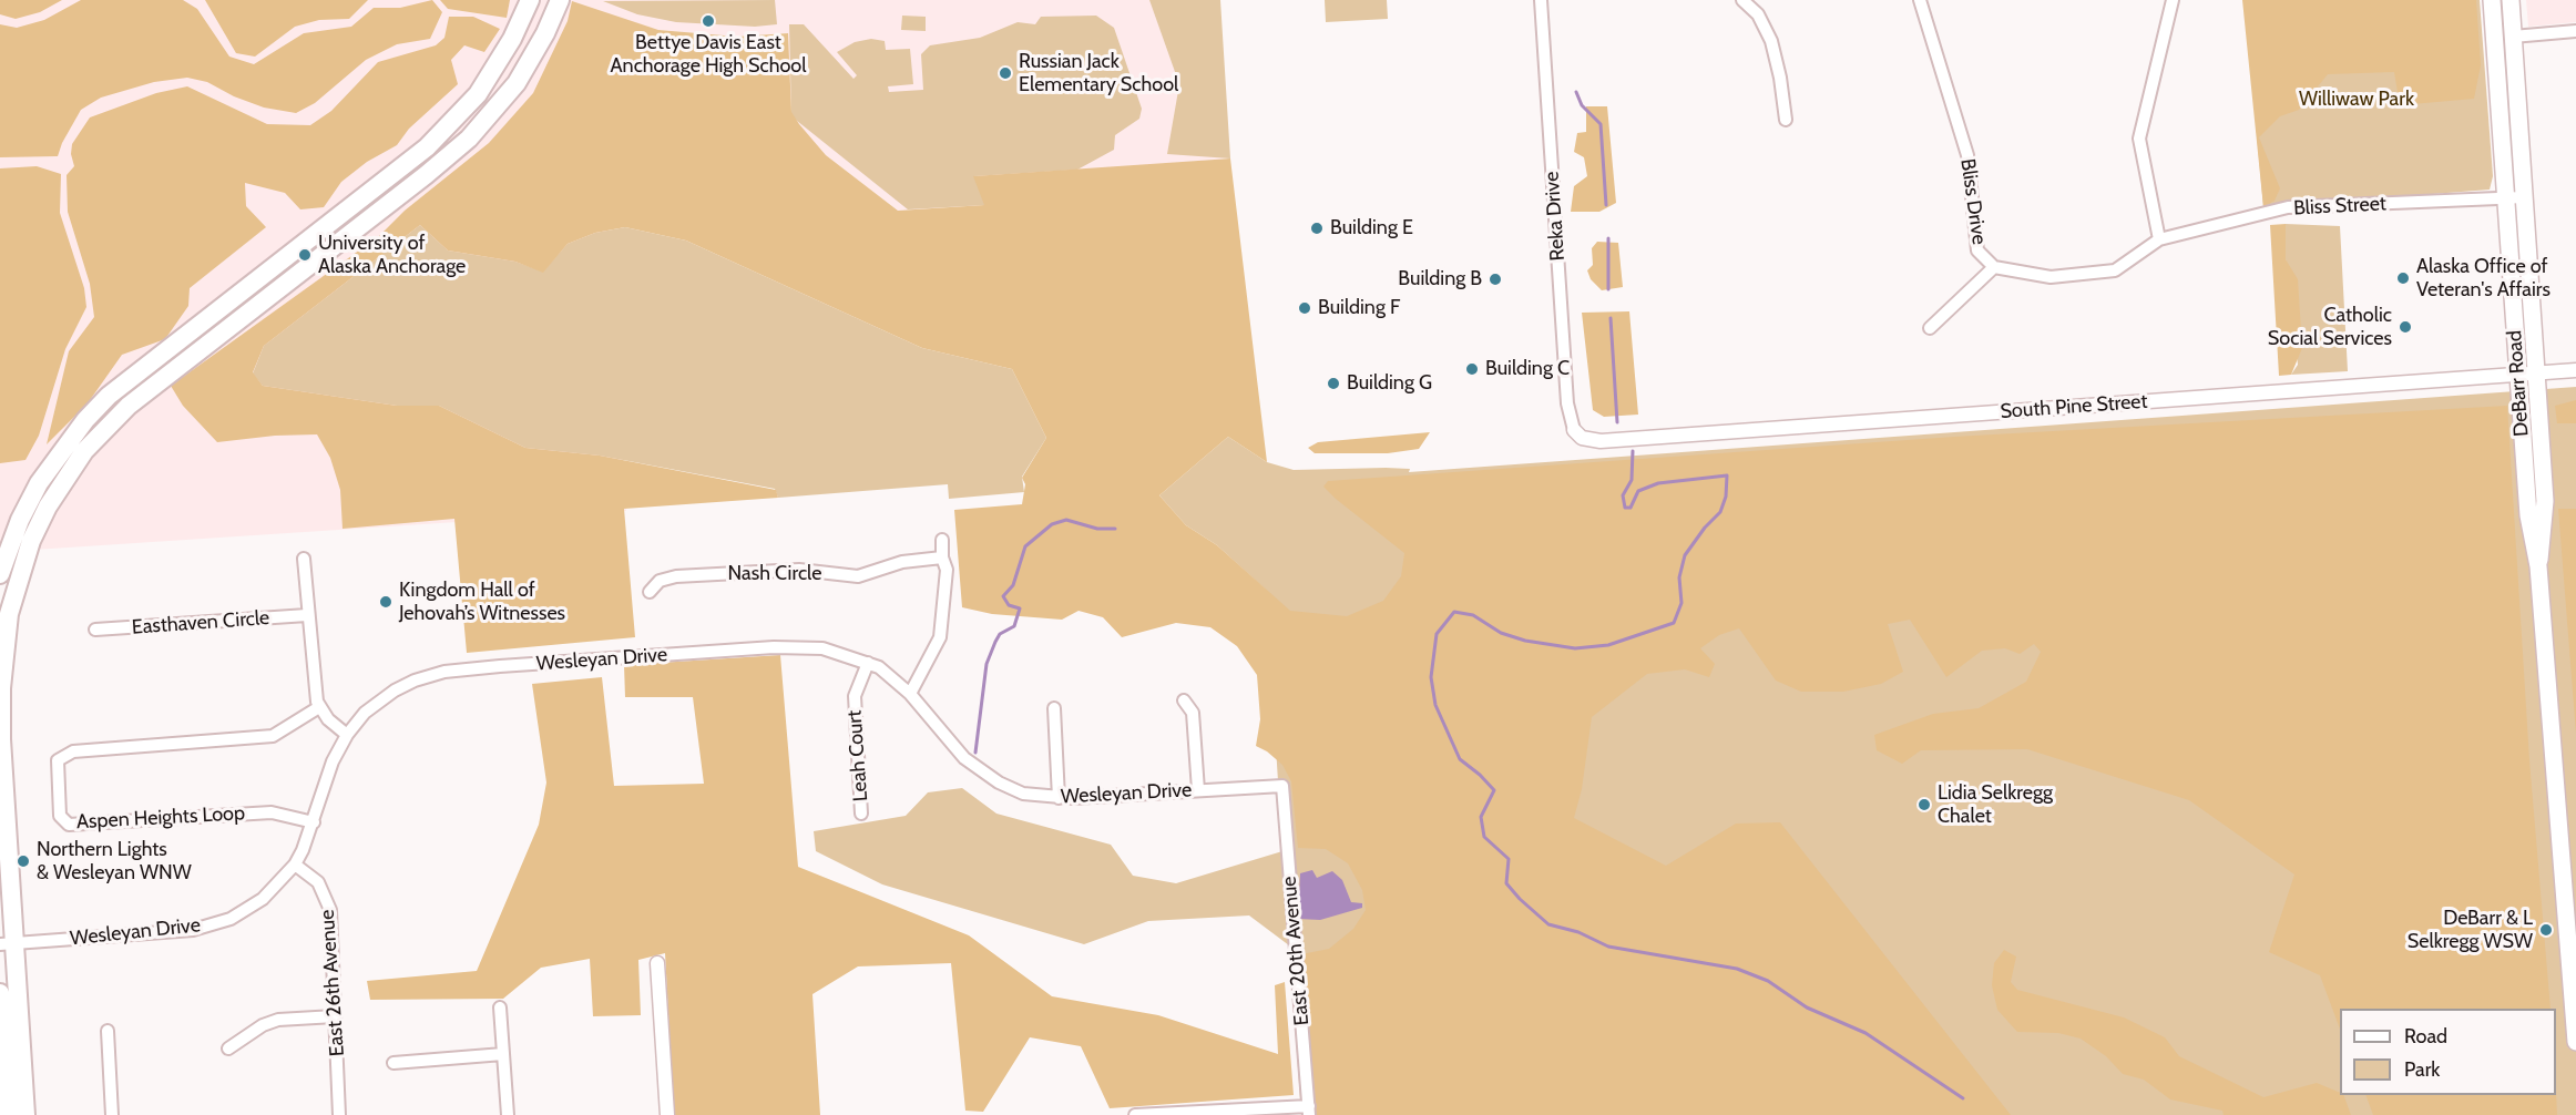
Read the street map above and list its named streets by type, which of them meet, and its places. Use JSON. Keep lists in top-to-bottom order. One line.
{"streets":{"main road":["DeBarr Road"],"street":["Bliss Drive","Bliss Street","Reka Drive","South Pine Street","Nash Circle","Easthaven Circle","Wesleyan Drive","Leah Court","Aspen Heights Loop","East 20th Avenue","East 26th Avenue"]},"crossings":[["Bliss Drive","Bliss Street"],["Bliss Street","DeBarr Road"],["Reka Drive","South Pine Street"],["DeBarr Road","South Pine Street"],["Wesleyan Drive","Leah Court"],["Wesleyan Drive","Aspen Heights Loop"],["Wesleyan Drive","East 20th Avenue"],["Wesleyan Drive","East 26th Avenue"]],"parks":["Williwaw Park"],"places":["Bettye Davis East Anchorage High School","Russian Jack Elementary School","Building E","University of Alaska Anchorage","Alaska Office of Veteran's Affairs","Building B","Building F","Catholic Social Services","Building C","Building G","Kingdom Hall of Jehovah’s Witnesses","Lidia Selkregg Chalet","Northern Lights & Wesleyan WNW","DeBarr & L Selkregg WSW"],"legend":["Road","Park"]}
